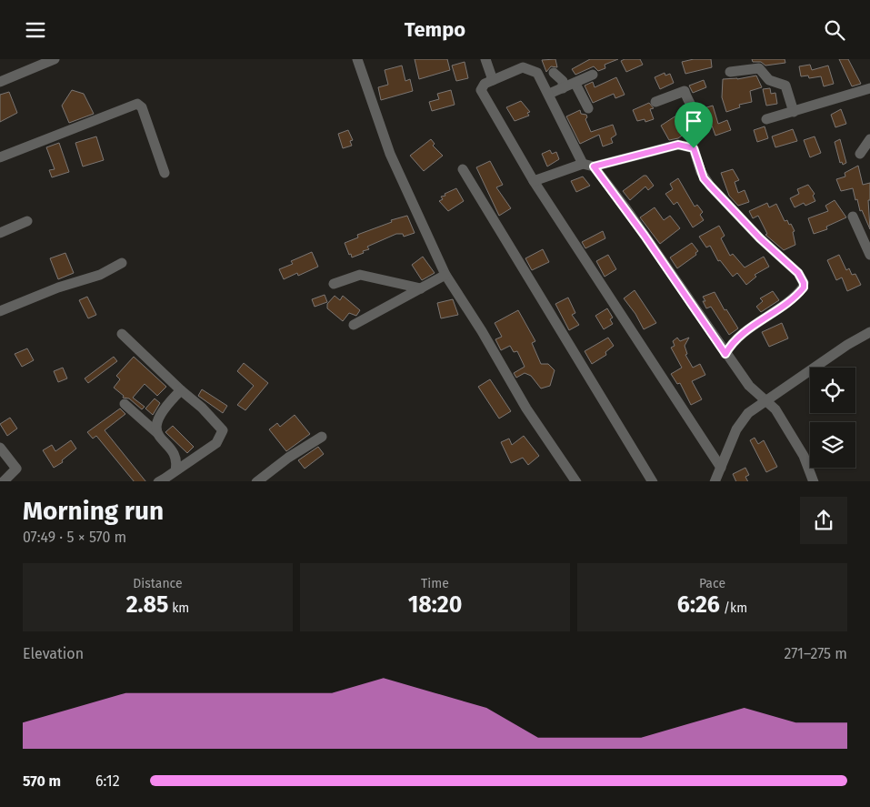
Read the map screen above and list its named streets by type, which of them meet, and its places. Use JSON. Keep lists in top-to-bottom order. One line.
{"page":{"header":"Tempo","heading":["Morning run","07:49 · 5 × 570 m"],"stats":[["Distance","2.85 km"],["Time","18:20"],["Pace","6:26 /km"]],"chart":["Elevation","271–275 m"],"list":[{"name":"570 m","note":"6:12"}]}}
